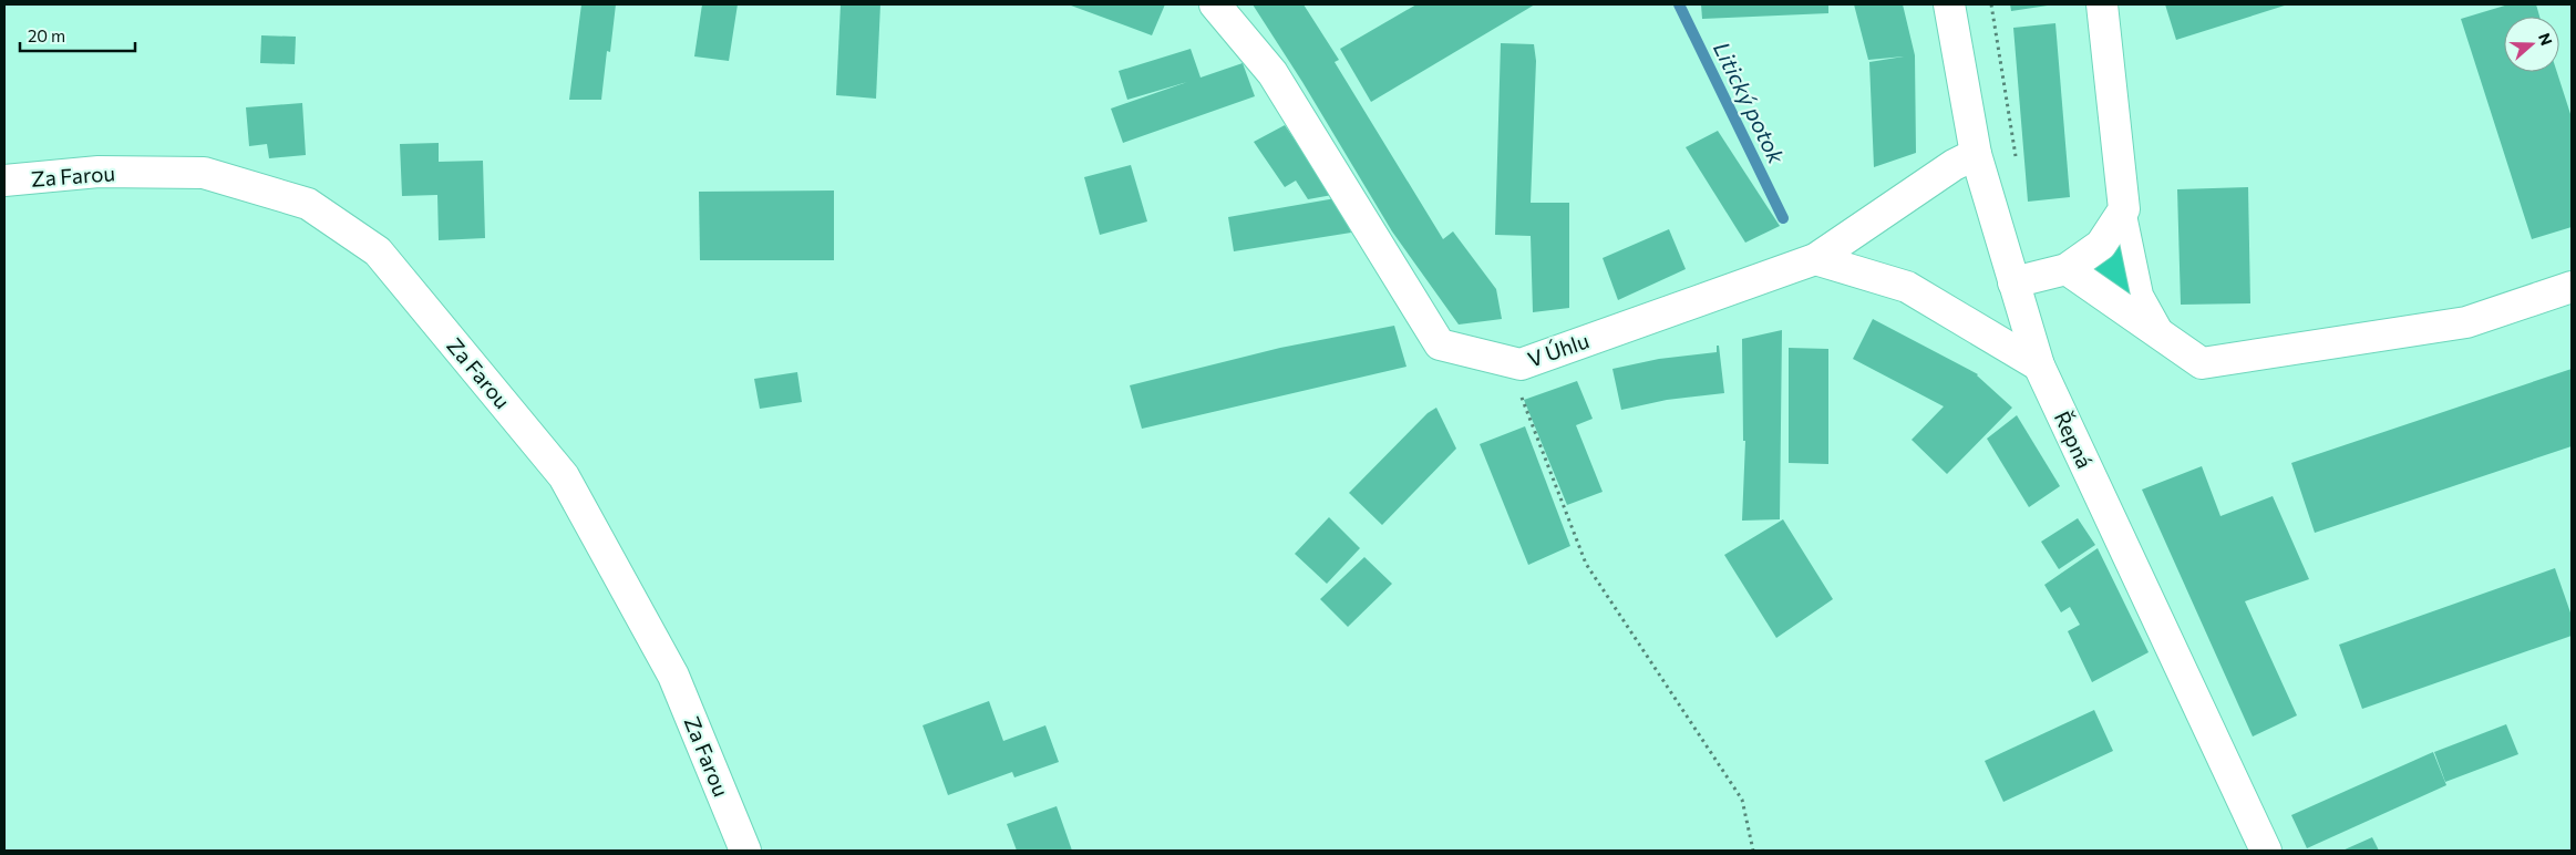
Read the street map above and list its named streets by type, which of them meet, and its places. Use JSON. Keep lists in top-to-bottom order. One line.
{"streets":{"street":["Za Farou","V Úhlu","Řepná"]},"crossings":[["V Úhlu","Řepná"]],"water":["Litický potok"],"scale_bar":"20 m","north":"right"}
